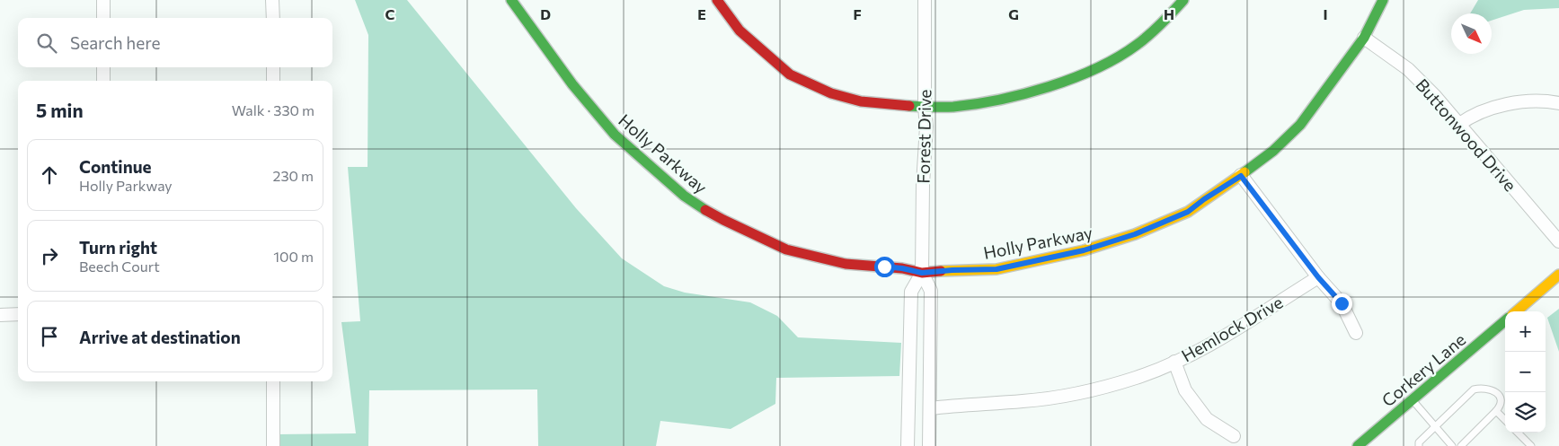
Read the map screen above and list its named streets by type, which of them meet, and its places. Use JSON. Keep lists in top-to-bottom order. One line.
{"streets":{"street":["Buttonwood Drive","Forest Drive","Holly Parkway","Hemlock Drive","Corkery Lane"]},"crossings":[["Buttonwood Drive","Holly Parkway"],["Forest Drive","Holly Parkway"],["Forest Drive","Hemlock Drive"]],"north":"bottom right","page":{"search":"Search here","heading":["5 min","Walk · 330 m"],"list":[["Continue","Holly Parkway","230 m"],["Turn right","Beech Court","100 m"],"Arrive at destination"],"map_buttons":["+","−"]},"grid":{"columns":["C","D","E","F","G","H","I"]}}
